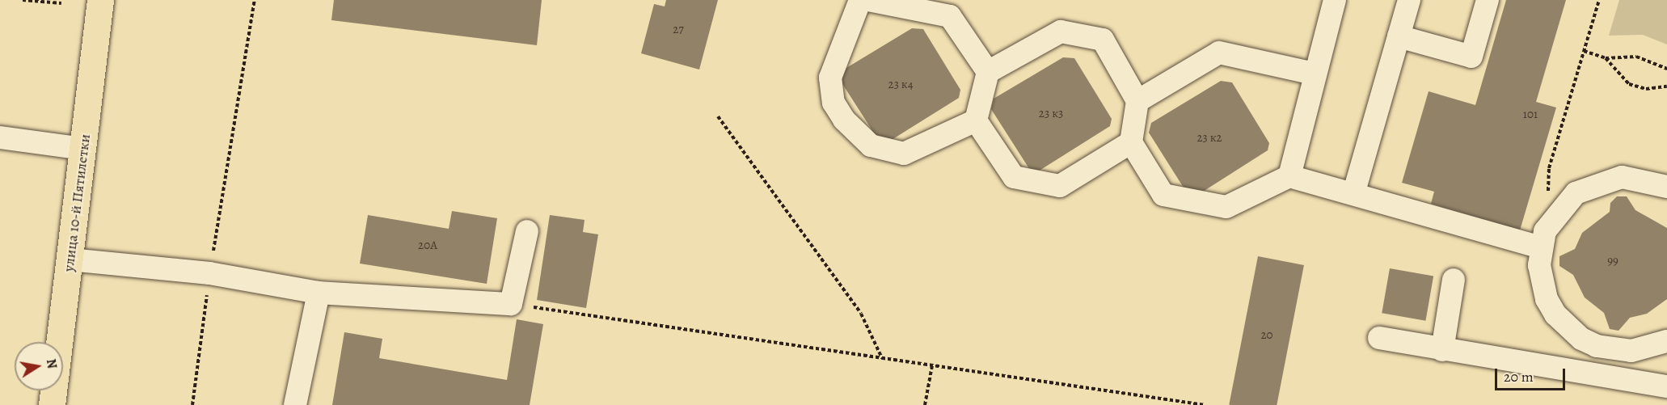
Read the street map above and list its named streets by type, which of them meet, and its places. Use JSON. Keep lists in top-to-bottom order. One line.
{"streets":{"main road":["улица 10-й Пятилетки"]},"house_numbers":["27","23 к4","23 к3","101","23 к2","20А","99","20"],"scale_bar":"20 m","north":"right"}
